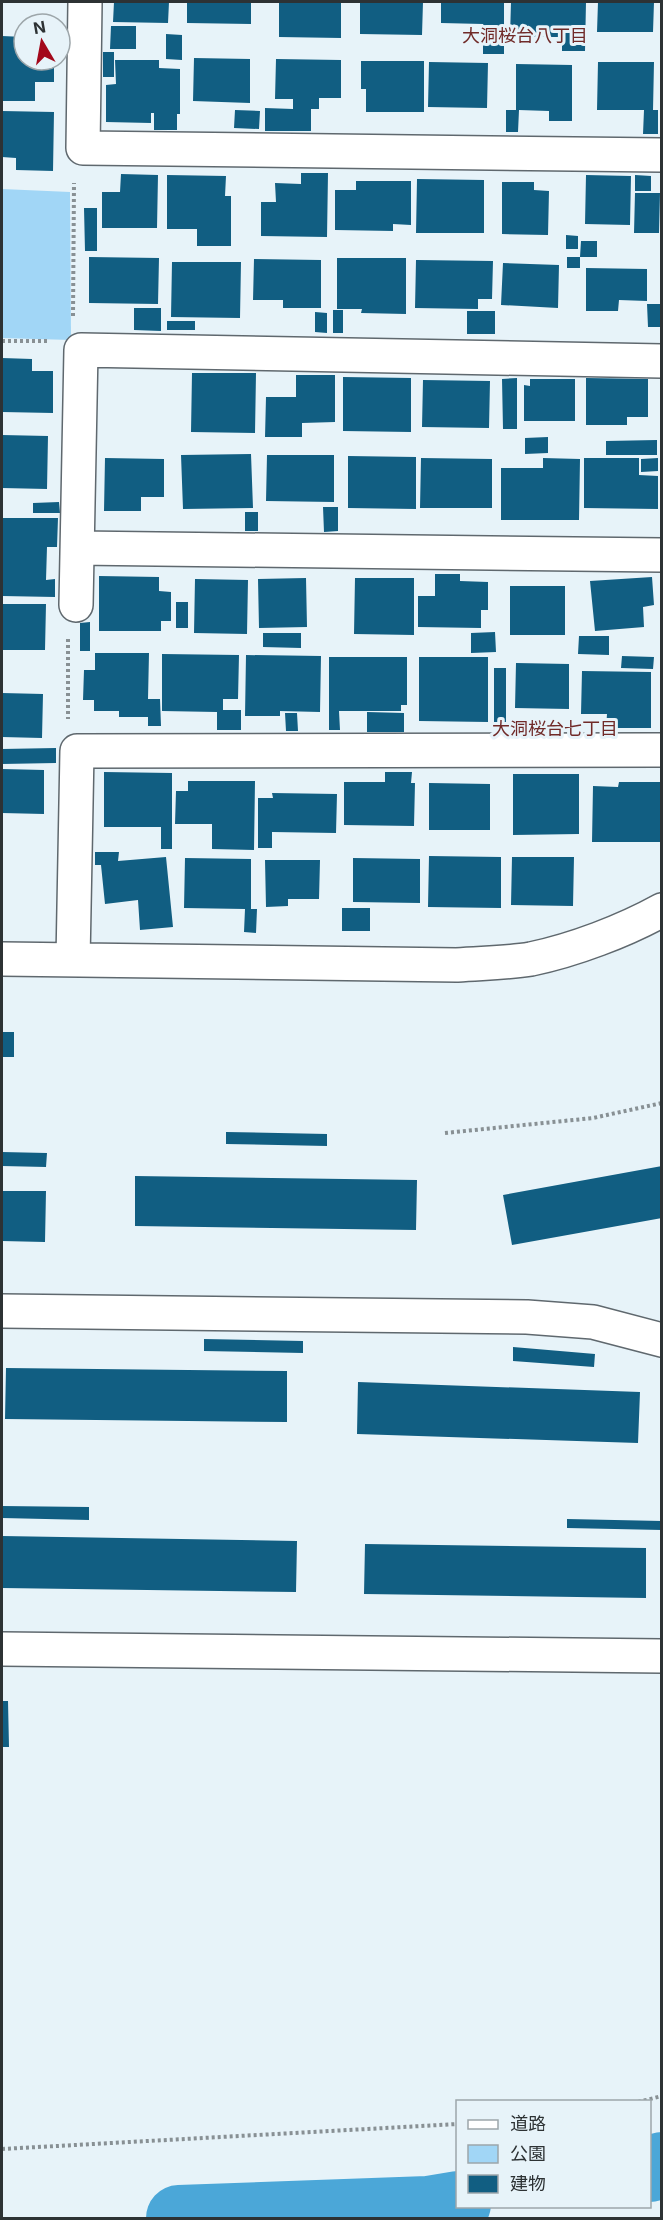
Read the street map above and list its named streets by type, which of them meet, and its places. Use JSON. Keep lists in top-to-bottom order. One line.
{"districts":["大洞桜台八丁目","大洞桜台七丁目"],"legend":["道路","公園","建物"],"north":"top"}
